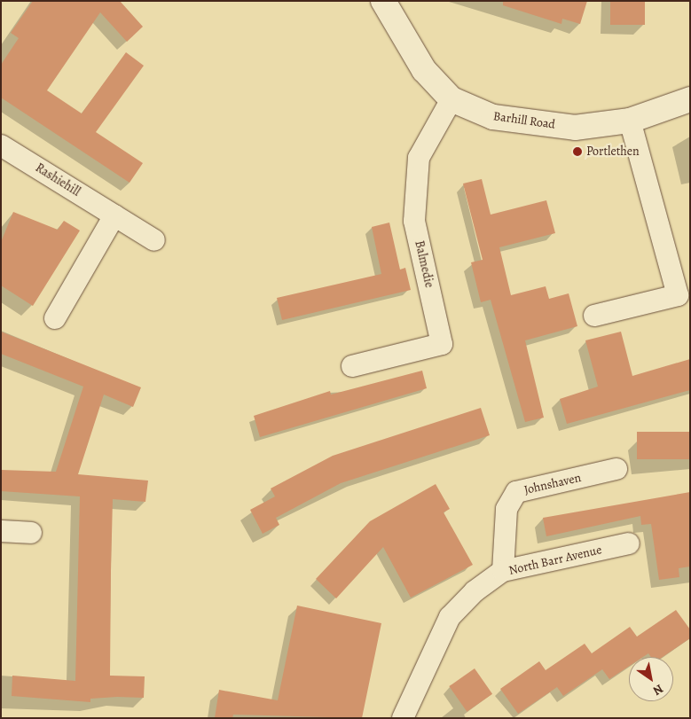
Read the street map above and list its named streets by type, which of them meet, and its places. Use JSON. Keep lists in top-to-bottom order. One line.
{"streets":{"street":["Barhill Road","Rashiehill","Balmedie","Johnshaven","North Barr Avenue"]},"crossings":[["Barhill Road","Balmedie"],["Johnshaven","North Barr Avenue"]],"places":["Portlethen"],"north":"bottom right"}
